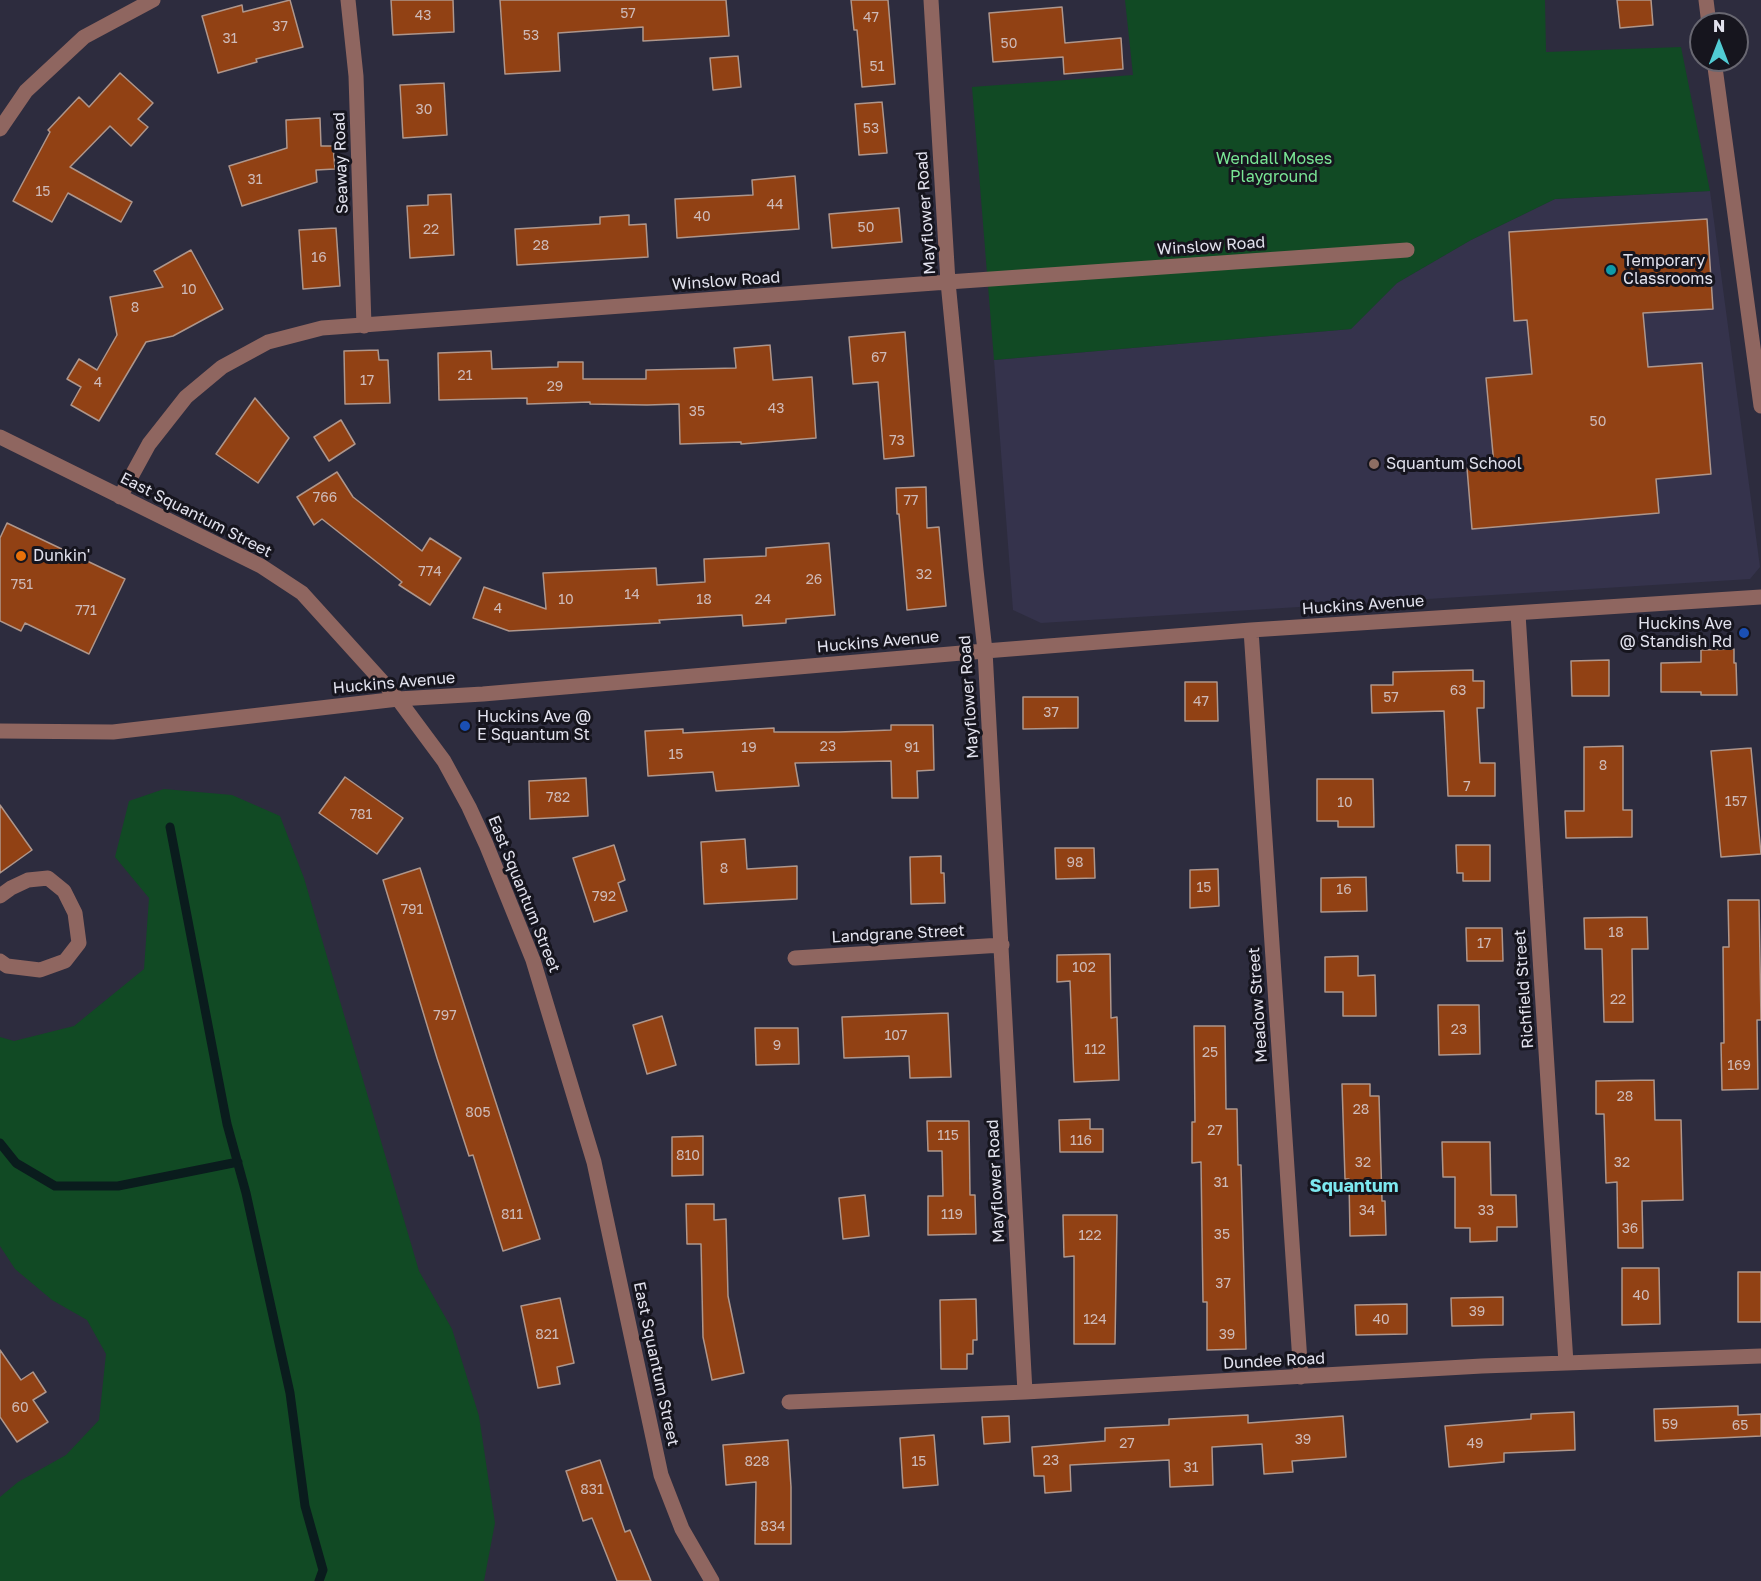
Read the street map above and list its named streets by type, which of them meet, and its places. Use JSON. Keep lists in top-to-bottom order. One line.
{"streets":{"street":["Seaway Road","Mayflower Road","Winslow Road","East Squantum Street","Huckins Avenue","Landgrane Street","Richfield Street","Meadow Street","Dundee Road"]},"crossings":[["Seaway Road","Winslow Road"],["Mayflower Road","Winslow Road"],["Mayflower Road","Huckins Avenue"],["Mayflower Road","Landgrane Street"],["Mayflower Road","Dundee Road"],["Winslow Road","East Squantum Street"],["East Squantum Street","Huckins Avenue"],["Huckins Avenue","Richfield Street"],["Huckins Avenue","Meadow Street"],["Richfield Street","Dundee Road"],["Meadow Street","Dundee Road"]],"districts":["Squantum"],"parks":["Wendall Moses Playground"],"places":["Temporary Classrooms","Squantum School","Dunkin'","Huckins Ave @ Standish Rd","Huckins Ave @ E Squantum St"],"house_numbers":["57","43","47","37","53","31","50","51","30","53","31","15","44","40","50","22","28","16","10","8","67","21","17","4","29","43","35","50","73","766","77","774","32","26","751","14","10","18","24","4","771","63","57","47","37","23","19","91","15","8","7","782","157","10","781","98","8","15","16","792","791","18","17","102","22","797","23","107","9","112","25","169","28","28","805","27","115","116","810","32","32","31","34","33","811","119","36","35","122","37","40","39","124","40","821","39","60","59","65","39","27","49","23","828","15","31","831","834"],"north":"top"}
